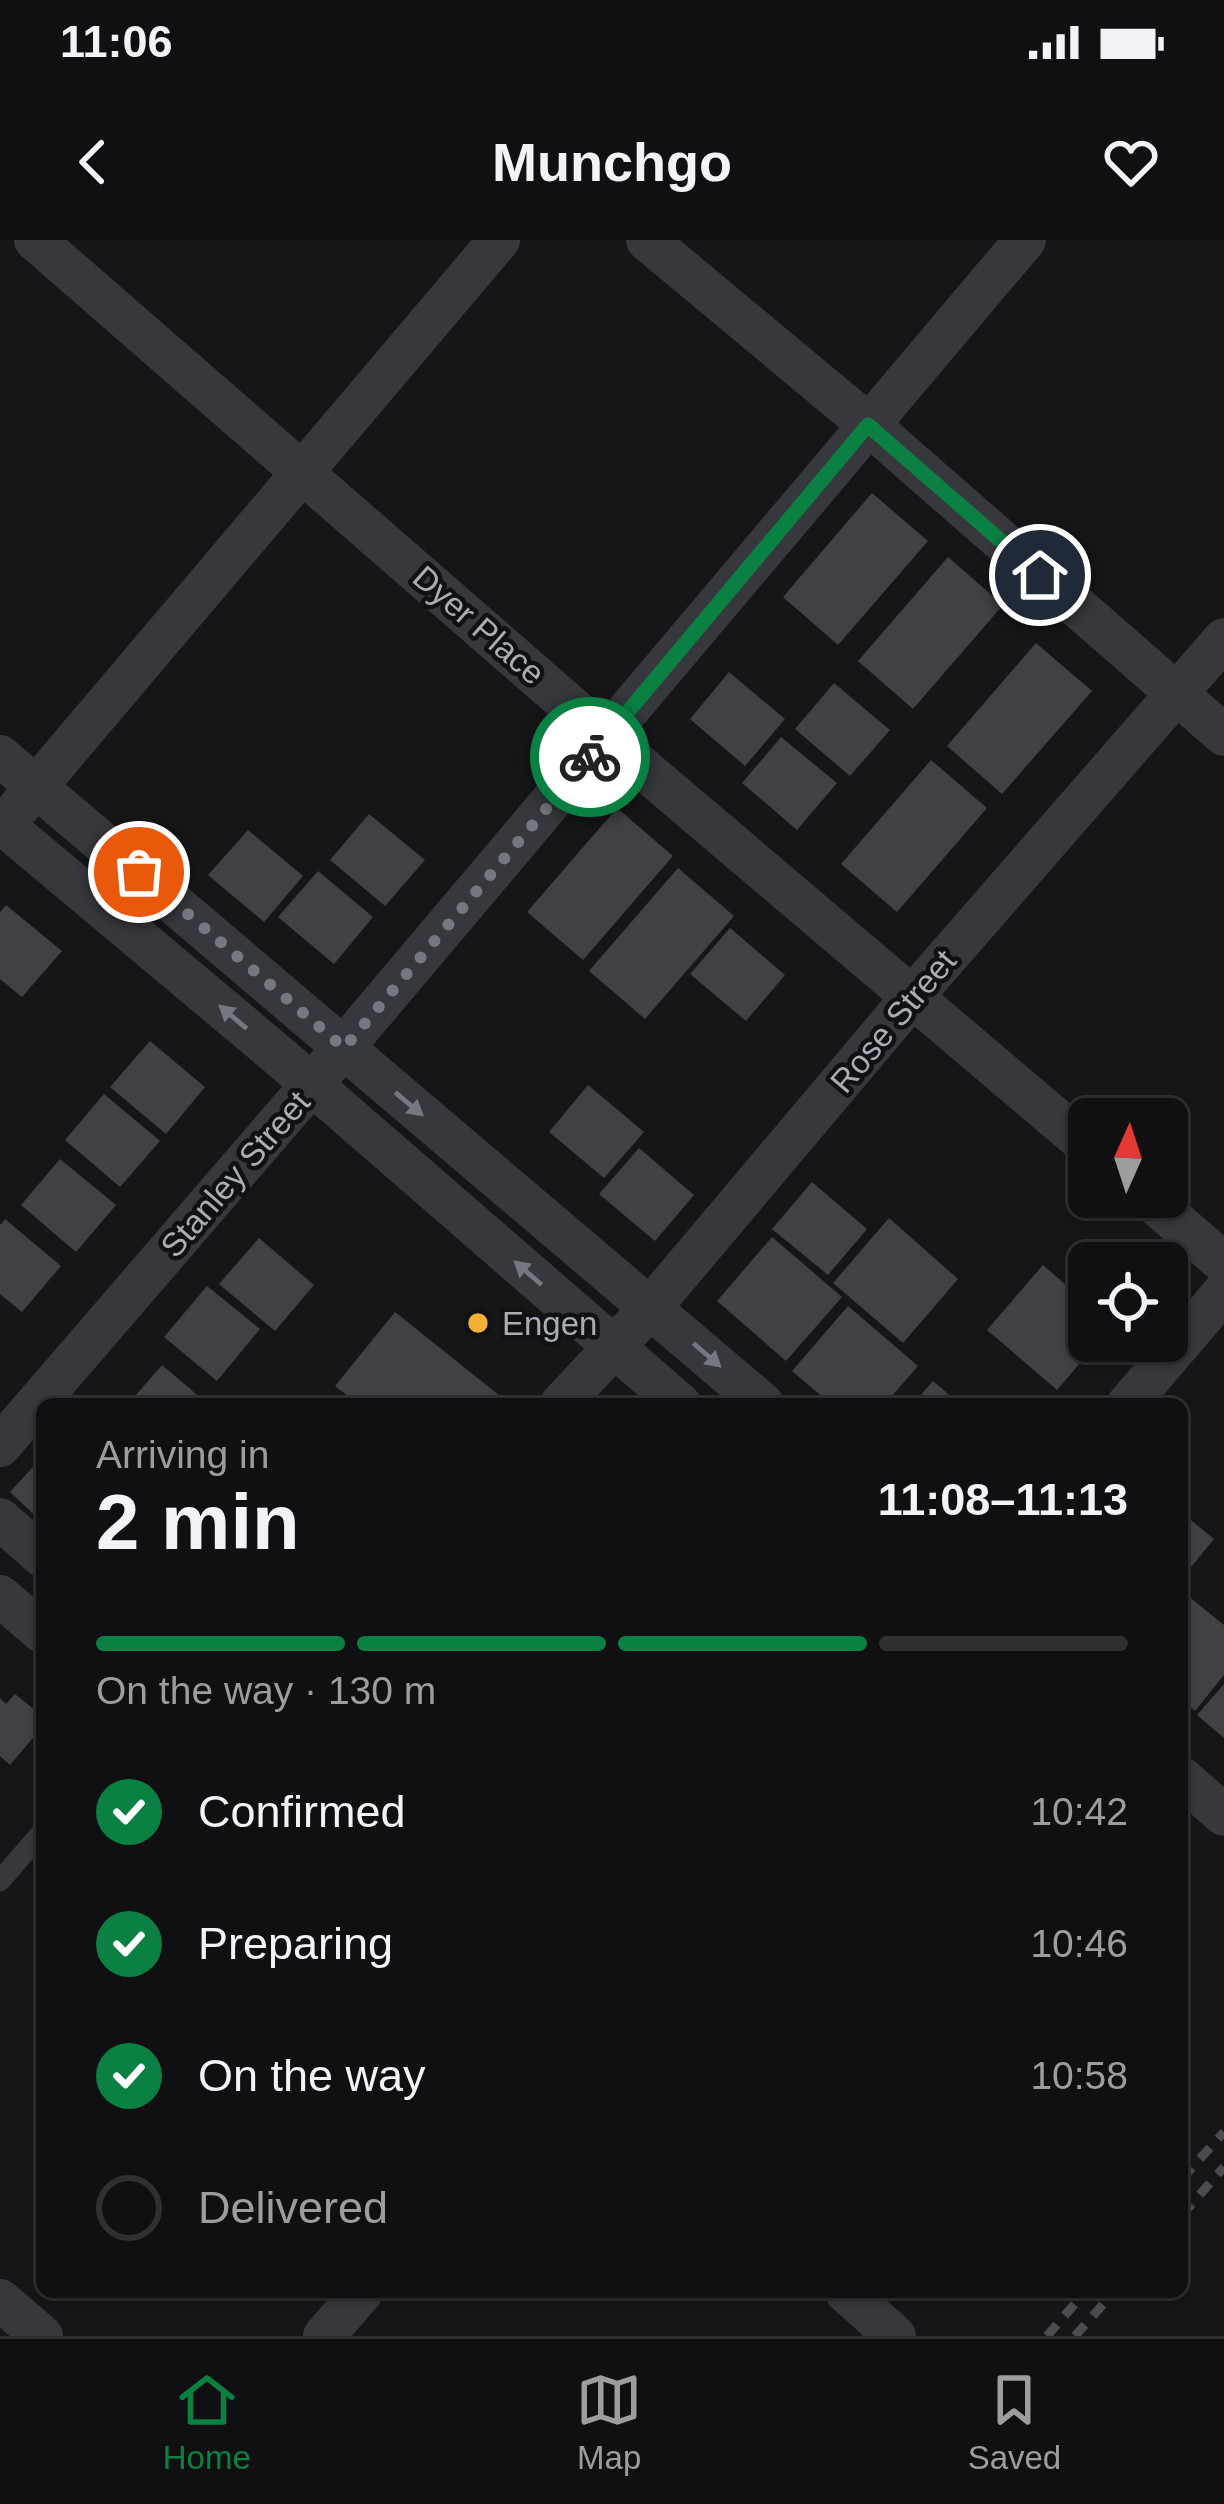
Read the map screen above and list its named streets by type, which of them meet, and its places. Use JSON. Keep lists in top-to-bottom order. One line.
{"streets":{"street":["Dyer Place","Rose Street","Stanley Street"]},"crossings":[["Dyer Place","Rose Street"],["Dyer Place","Stanley Street"]],"places":["Engen"],"north":"top","page":{"status":"11:06","header":"Munchgo","heading":["2 min","Arriving in","11:08–11:13"],"bar":"On the way · 130 m","list":[["Confirmed","10:42"],["Preparing","10:46"],["On the way","10:58"],"Delivered"],"tabs":["Home","Map","Saved"]}}
